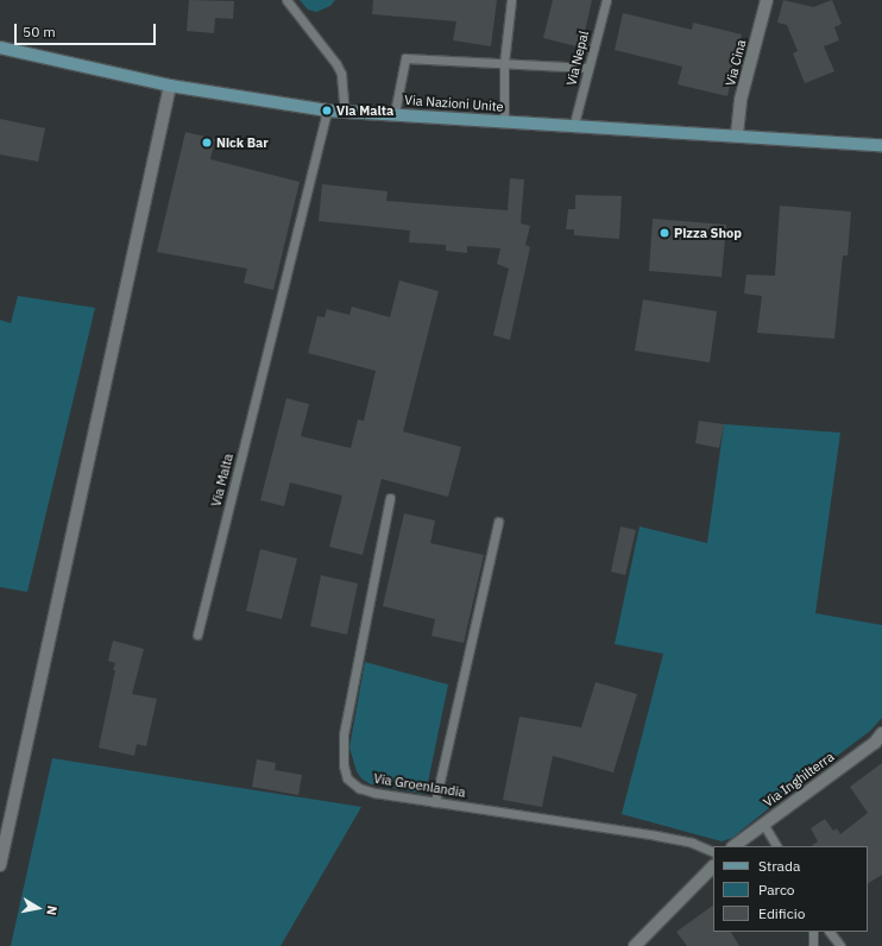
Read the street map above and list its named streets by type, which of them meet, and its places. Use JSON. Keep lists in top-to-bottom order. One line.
{"streets":{"street":["Via Cina","Via Nazioni Unite","Via Inghilterra"],"lane":["Via Nepal","Via Malta","Via Groenlandia"]},"crossings":[["Via Nepal","Via Nazioni Unite"],["Via Cina","Via Nazioni Unite"],["Via Nazioni Unite","Via Malta"]],"places":["Via Malta","Nick Bar","Pizza Shop"],"legend":["Strada","Parco","Edificio"],"scale_bar":"50 m","north":"right"}
